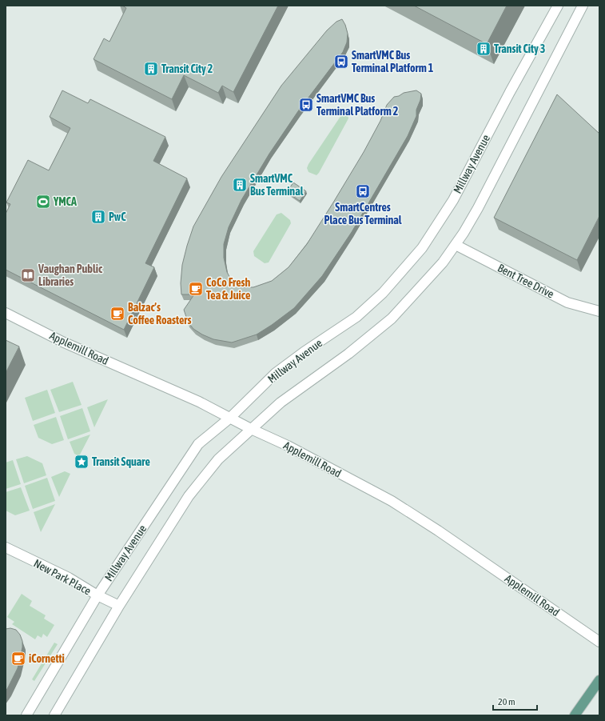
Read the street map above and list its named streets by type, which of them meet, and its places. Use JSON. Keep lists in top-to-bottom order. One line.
{"streets":{"street":["Millway Avenue","Bent Tree Drive","Applemill Road","New Park Place"]},"crossings":[["Millway Avenue","Bent Tree Drive"],["Millway Avenue","Applemill Road"],["Millway Avenue","New Park Place"]],"places":{"building":["Transit City 3","Transit City 2","SmartVMC Bus Terminal","PwC"],"bus stop":["SmartVMC Bus Terminal Platform 1","SmartVMC Bus Terminal Platform 2","SmartCentres Place Bus Terminal"],"sports":["YMCA"],"library":["Vaughan Public Libraries"],"cafe":["CoCo Fresh Tea & Juice","Balzac’s Coffee Roasters","iCornetti"],"place":["Transit Square"]},"scale_bar":"20 m"}
